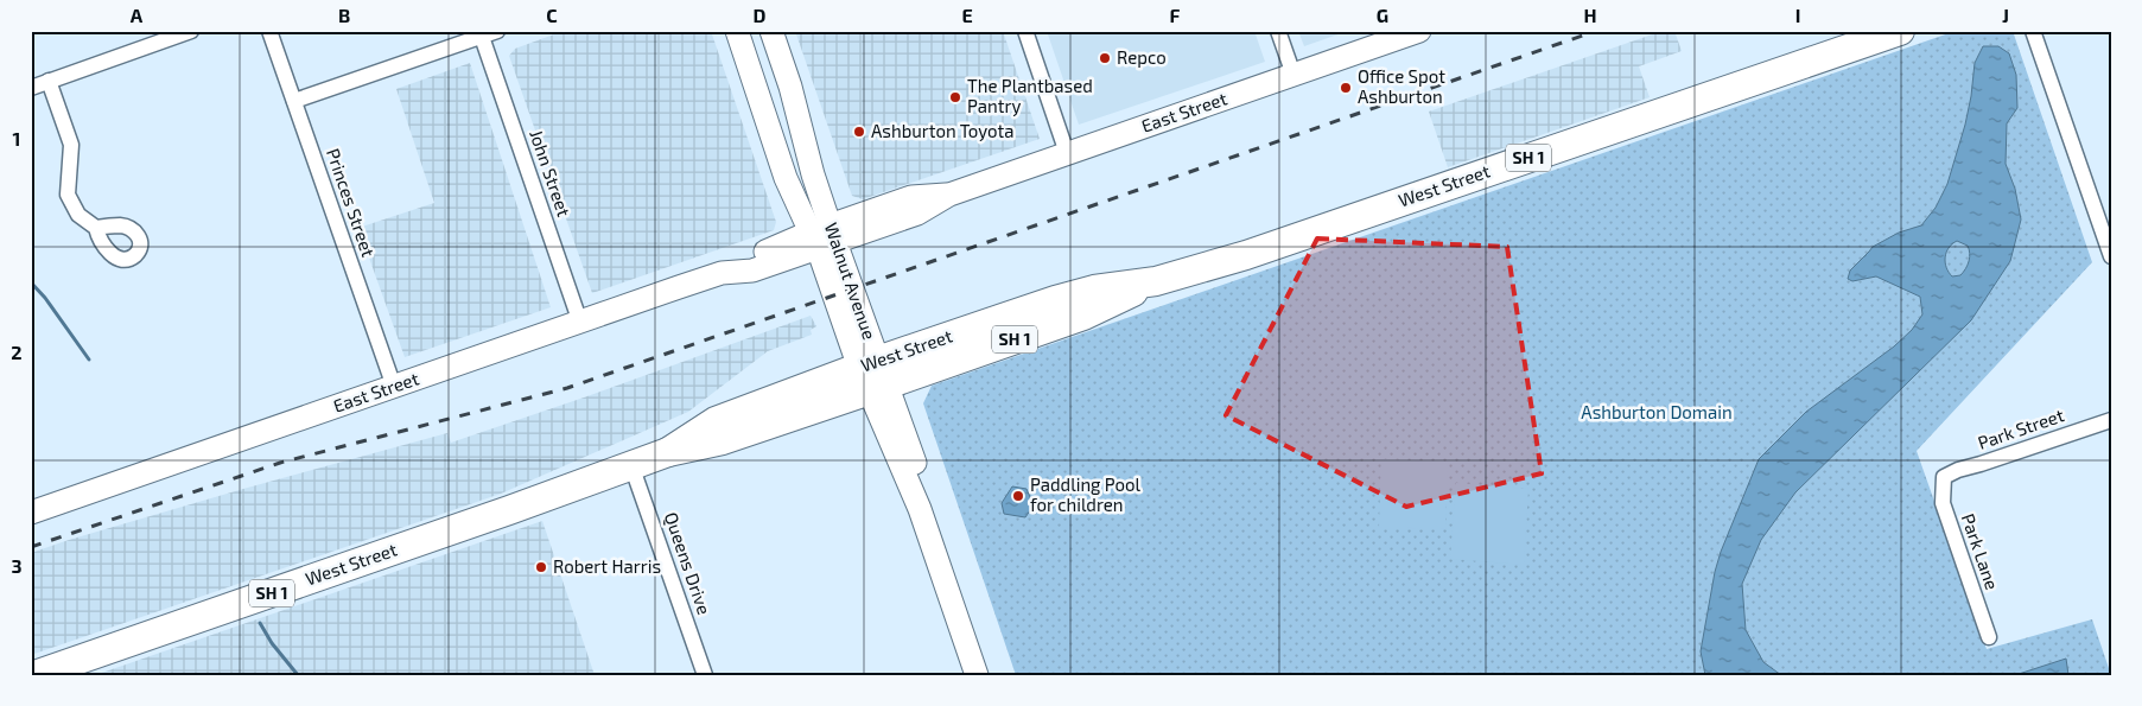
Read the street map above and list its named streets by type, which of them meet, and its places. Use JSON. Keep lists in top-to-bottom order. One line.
{"streets":{"highway":["SH 1","West Street"],"main road":["East Street","Walnut Avenue"],"street":["John Street","Princes Street","Park Street","Park Lane","Queens Drive"]},"crossings":[["East Street","John Street"],["East Street","Princes Street"],["East Street","Walnut Avenue"],["West Street","Walnut Avenue"],["West Street","Queens Drive"],["Park Street","Park Lane"]],"parks":["Ashburton Domain"],"places":["Repco","Office Spot Ashburton","The Plantbased Pantry","Ashburton Toyota","Paddling Pool for children","Robert Harris"],"grid":{"columns":["A","B","C","D","E","F","G","H","I","J"],"rows":["1","2","3"]}}
